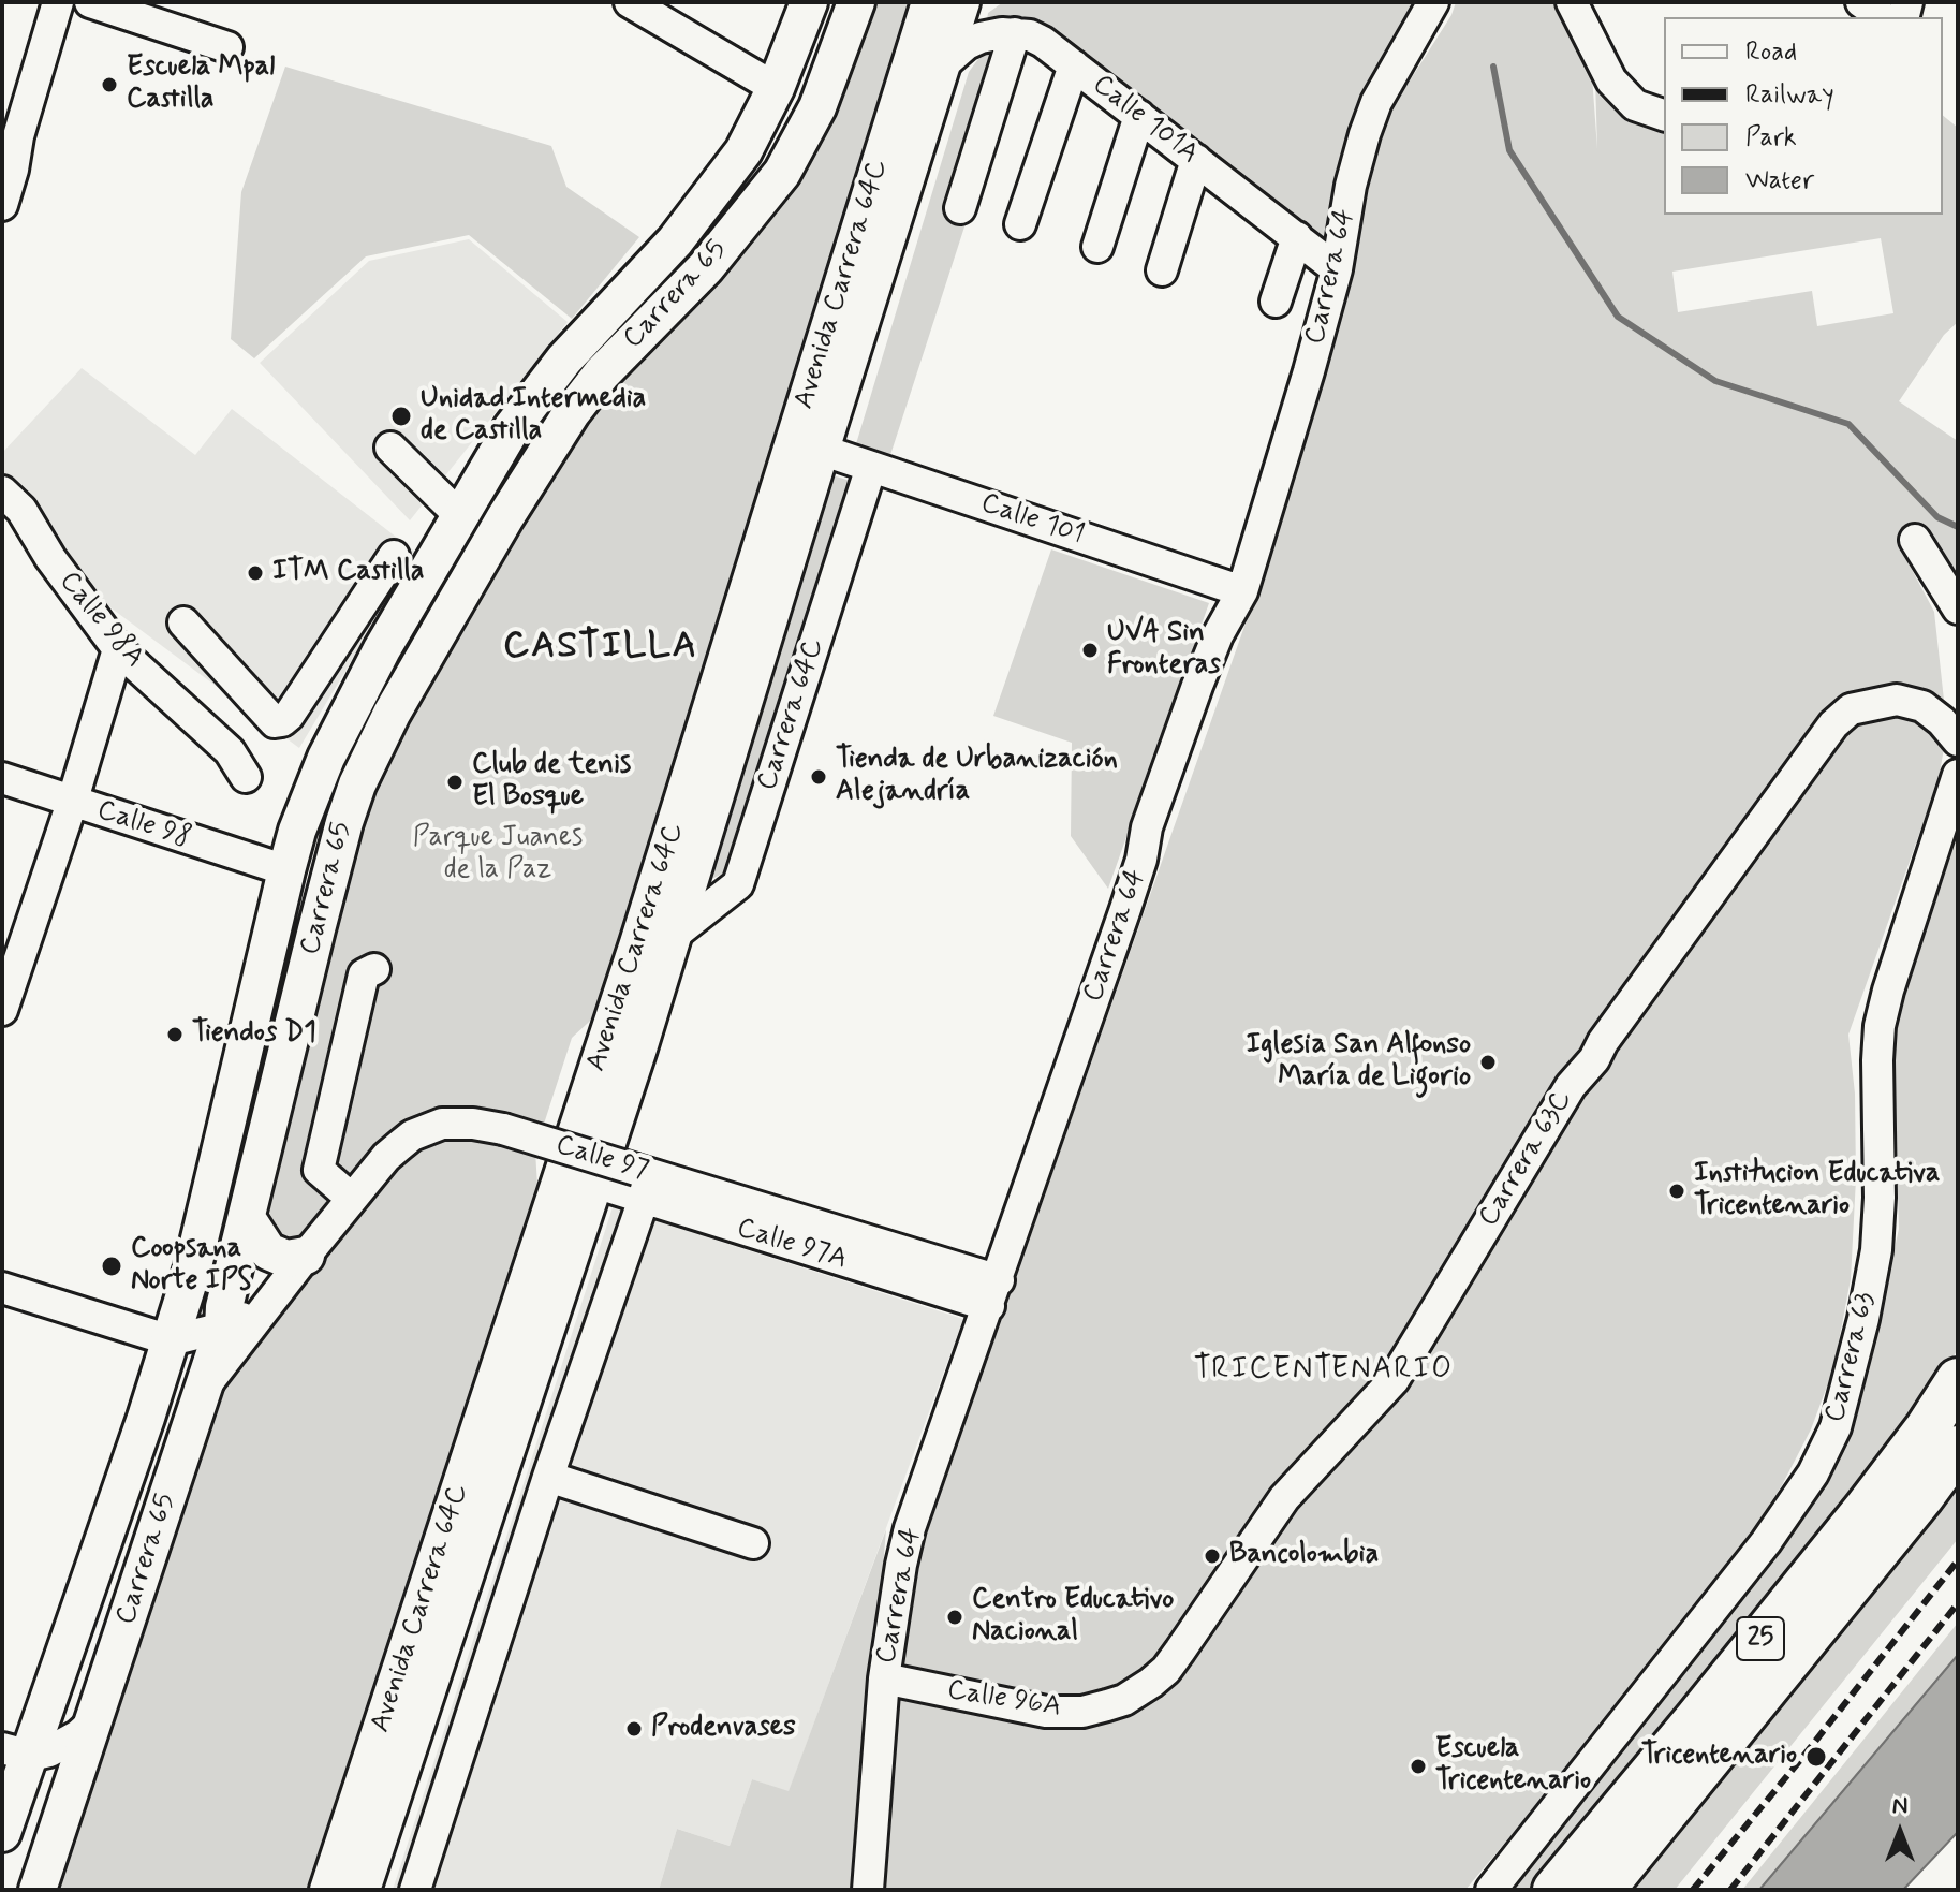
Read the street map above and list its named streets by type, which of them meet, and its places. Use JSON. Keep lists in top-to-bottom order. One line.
{"streets":{"highway":["25"],"main road":["Avenida Carrera 64C","Carrera 65"],"street":["Calle 101A","Carrera 64","Calle 101","Calle 98A","Carrera 64C","Calle 98","Calle 97","Carrera 63C","Carrera 63","Calle 96A"]},"crossings":[["Calle 101A","Carrera 64"],["Carrera 64","Calle 101"],["Carrera 64","Calle 97"],["Carrera 64","Calle 96A"],["Avenida Carrera 64C","Calle 101"],["Avenida Carrera 64C","Carrera 64C"],["Carrera 65","Calle 98"],["Carrera 65","Calle 97"],["Calle 101","Carrera 64C"],["Carrera 63C","Calle 96A"]],"districts":["CASTILLA","TRICENTENARIO"],"parks":["Parque Juanes de la Paz"],"places":["Escuela Mpal Castilla","Unidad Intermedia de Castilla","ITM Castilla","UVA Sin Fronteras","Tienda de Urbanización Alejandría","Club de tenis El Bosque","Tiendos D1","Iglesia San Alfonso María de Ligorio","Institucion Educativa Tricentenario","Coopsana Norte IPS","Bancolombia","Centro Educativo Nacional","Prodenvases","Tricentenario","Escuela Tricentenario"],"legend":["Road","Railway","Park","Water"],"north":"top"}
